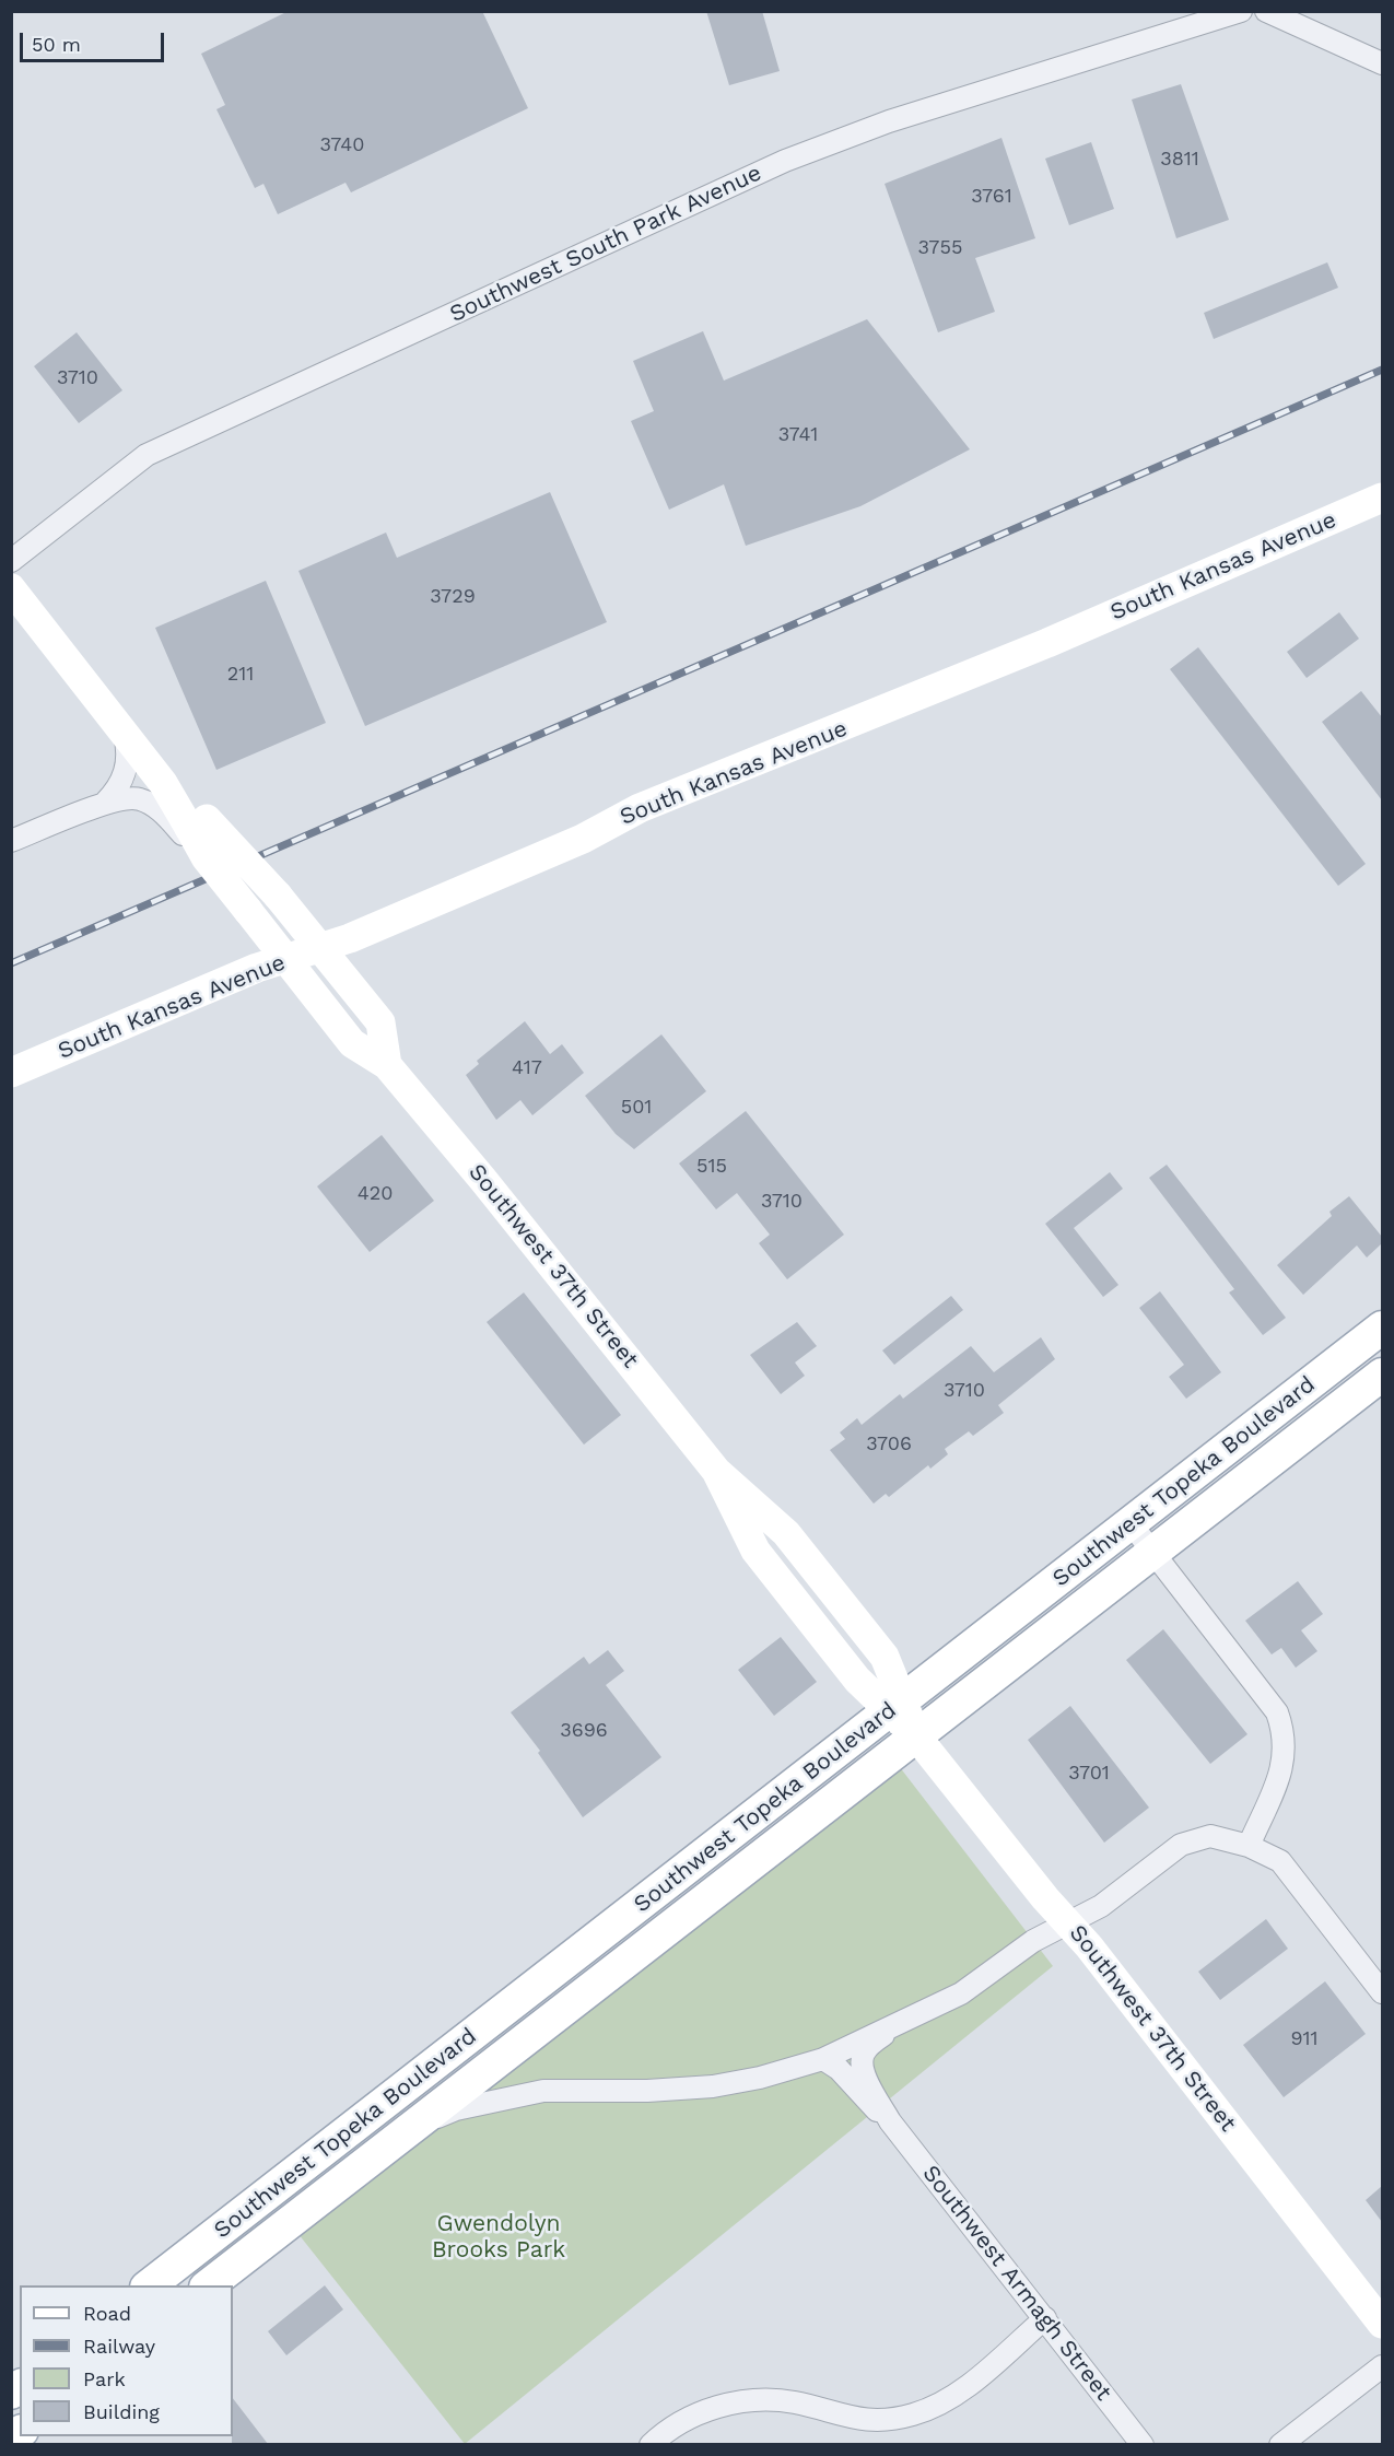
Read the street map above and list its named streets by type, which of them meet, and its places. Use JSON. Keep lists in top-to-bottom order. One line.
{"streets":{"main road":["South Kansas Avenue","Southwest 37th Street","Southwest Topeka Boulevard"],"street":["Southwest South Park Avenue","Southwest Armagh Street"]},"crossings":[["South Kansas Avenue","Southwest 37th Street"],["Southwest 37th Street","Southwest Topeka Boulevard"]],"parks":["Gwendolyn Brooks Park"],"house_numbers":["3740","3811","3761","3755","3710","3741","3729","211","417","501","515","420","3710","3710","3706","3696","3701","911"],"legend":["Road","Railway","Park","Building"],"scale_bar":"50 m"}
